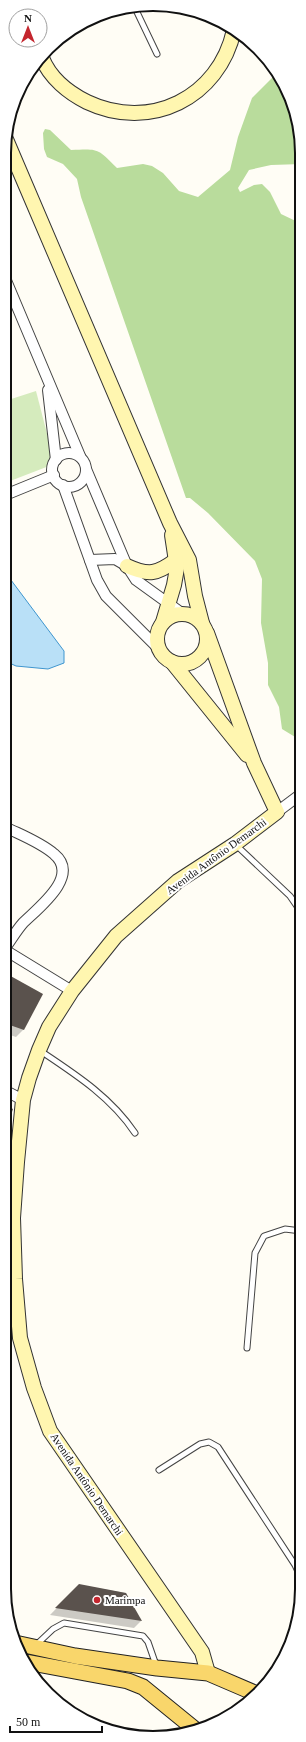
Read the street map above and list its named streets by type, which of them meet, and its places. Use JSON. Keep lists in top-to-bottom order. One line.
{"streets":{"street":["Avenida Antônio Demarchi"]},"places":["Marimpa"],"scale_bar":"50 m","north":"top"}
